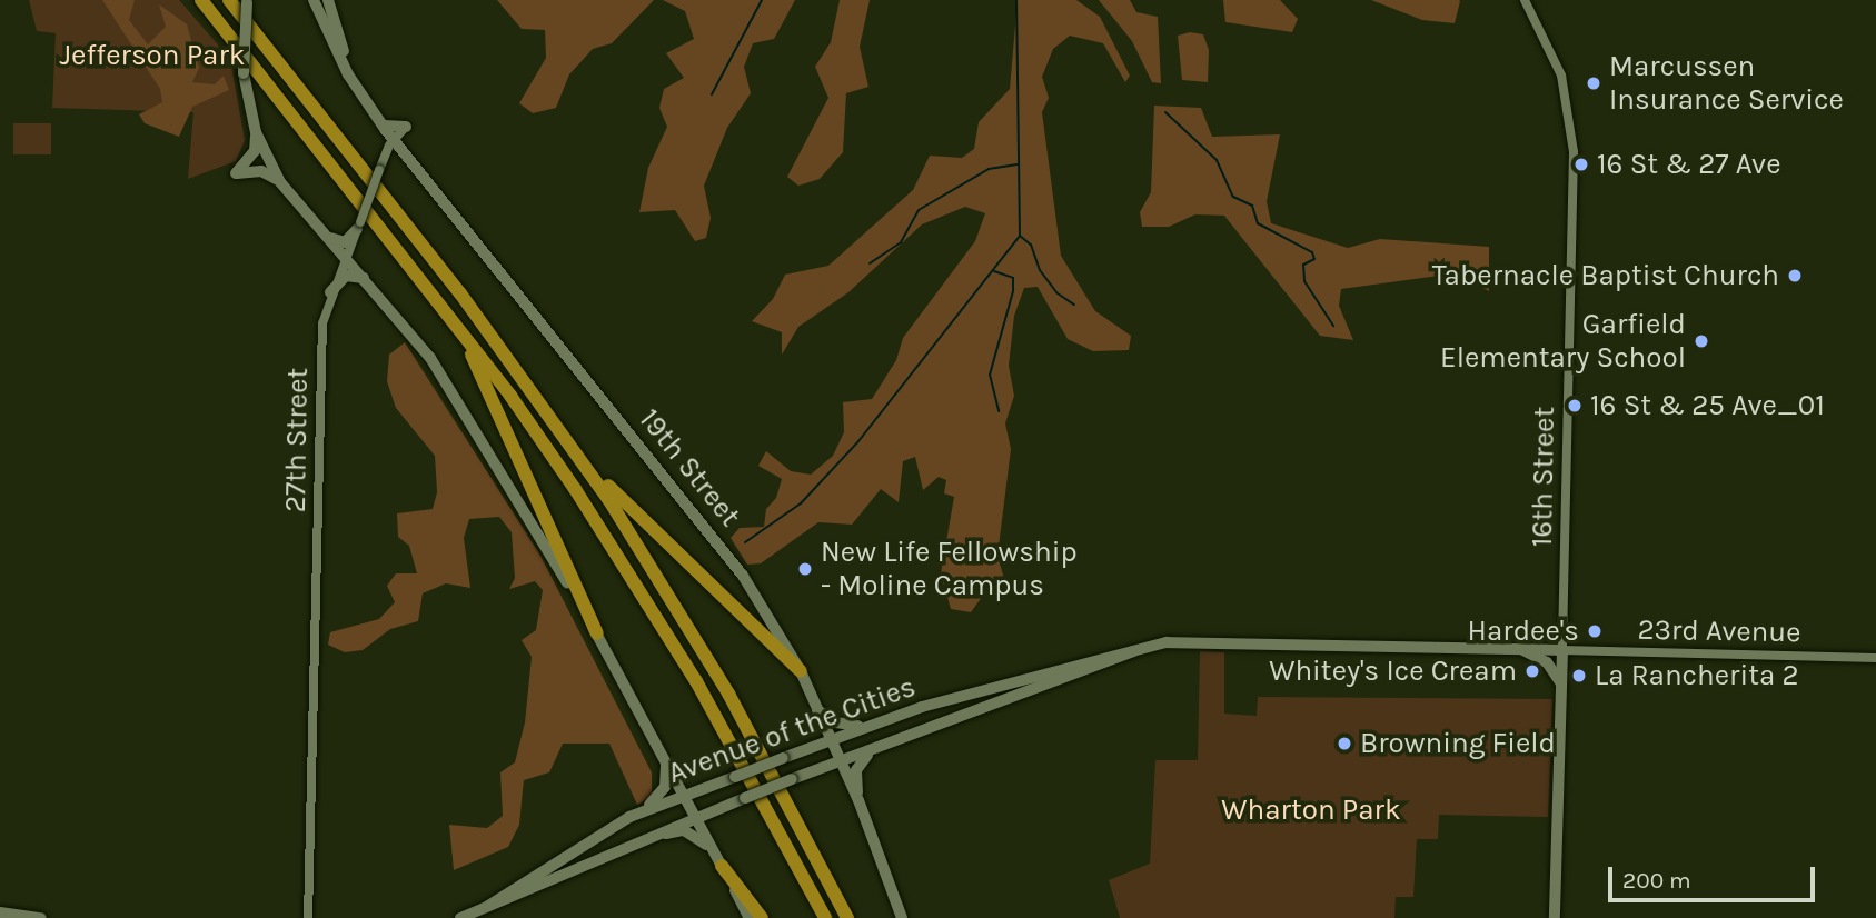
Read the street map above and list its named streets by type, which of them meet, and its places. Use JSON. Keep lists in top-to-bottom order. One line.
{"streets":{"main road":["19th Street","16th Street","Avenue of the Cities"],"street":["27th Street","23rd Avenue"]},"crossings":[["27th Street","19th Street"],["19th Street","Avenue of the Cities"],["16th Street","23rd Avenue"],["16th Street","Avenue of the Cities"],["23rd Avenue","Avenue of the Cities"]],"parks":["Jefferson Park","Wharton Park"],"places":["Marcussen Insurance Service","16 St & 27 Ave","Tabernacle Baptist Church","Garfield Elementary School","16 St & 25 Ave_01","New Life Fellowship - Moline Campus","Hardee's","Whitey's Ice Cream","La Rancherita 2","Browning Field"],"scale_bar":"200 m"}
